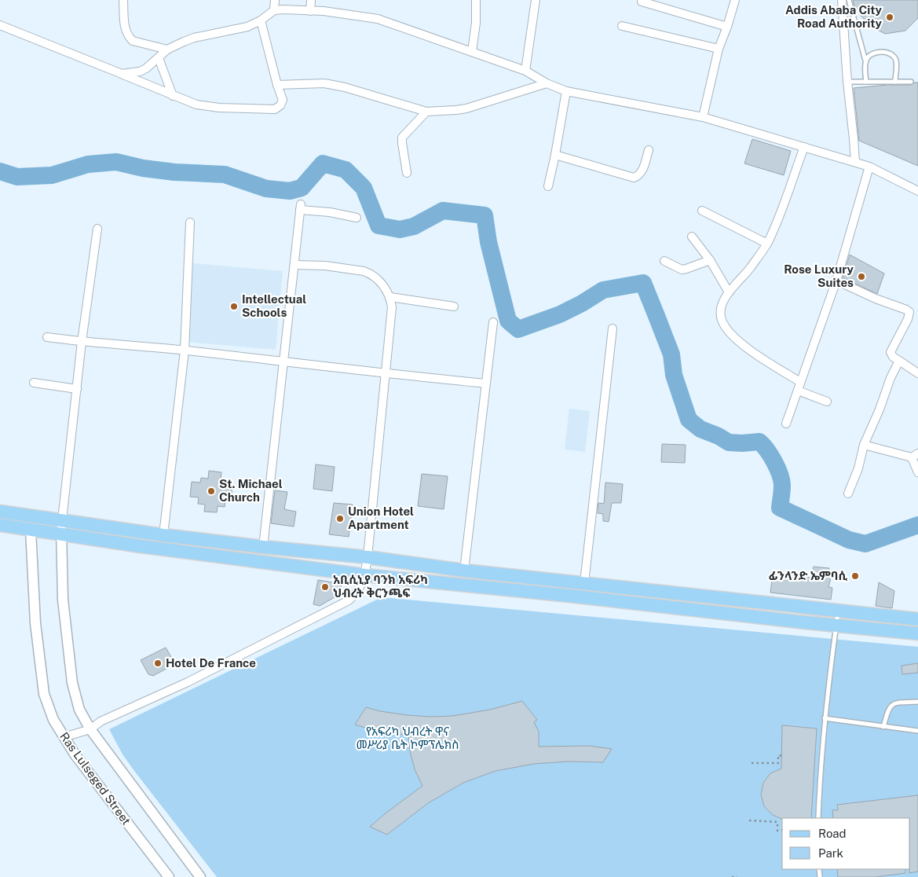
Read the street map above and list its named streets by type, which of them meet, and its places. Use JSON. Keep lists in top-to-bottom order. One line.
{"streets":{"street":["Ras Lulseged Street"]},"parks":["የአፍሪካ ህብረት ዋና መሥሪያ ቤት ኮምፕሌክስ"],"places":["Addis Ababa City Road Authority","Rose Luxury Suites","Intellectual Schools","St. Michael Church","Union Hotel Apartment","ፊንላንድ ኤምባሲ","አቢሲኒያ ባንክ አፍሪካ ህብረት ቅርንጫፍ","Hotel De France"],"legend":["Road","Park"]}
